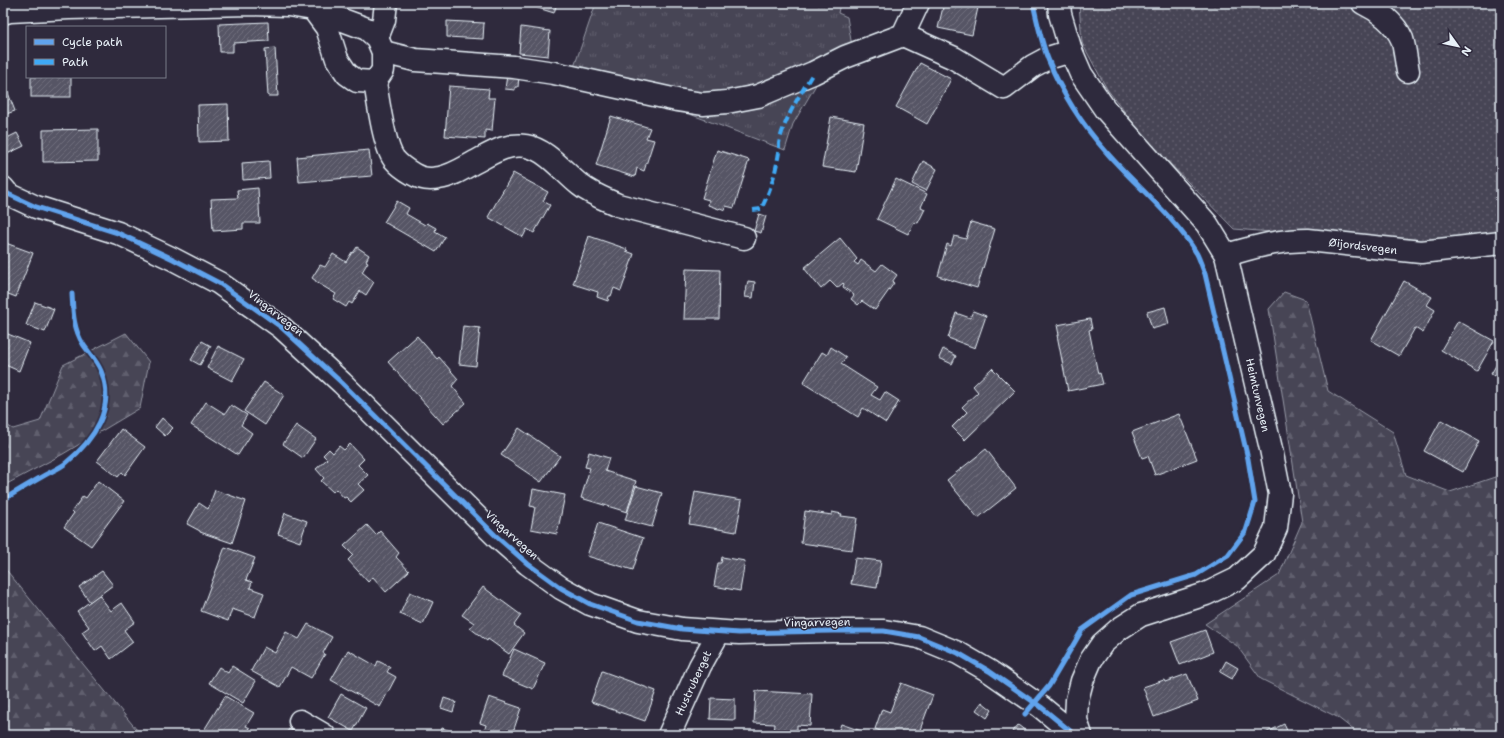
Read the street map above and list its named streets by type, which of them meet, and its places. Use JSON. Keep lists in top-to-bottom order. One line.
{"streets":{"street":["Øijordsvegen","Vingarvegen","Heimtunvegen","Hustruberget"]},"crossings":[["Øijordsvegen","Heimtunvegen"],["Vingarvegen","Hustruberget"]],"legend":["Cycle path","Path"],"north":"bottom right"}
